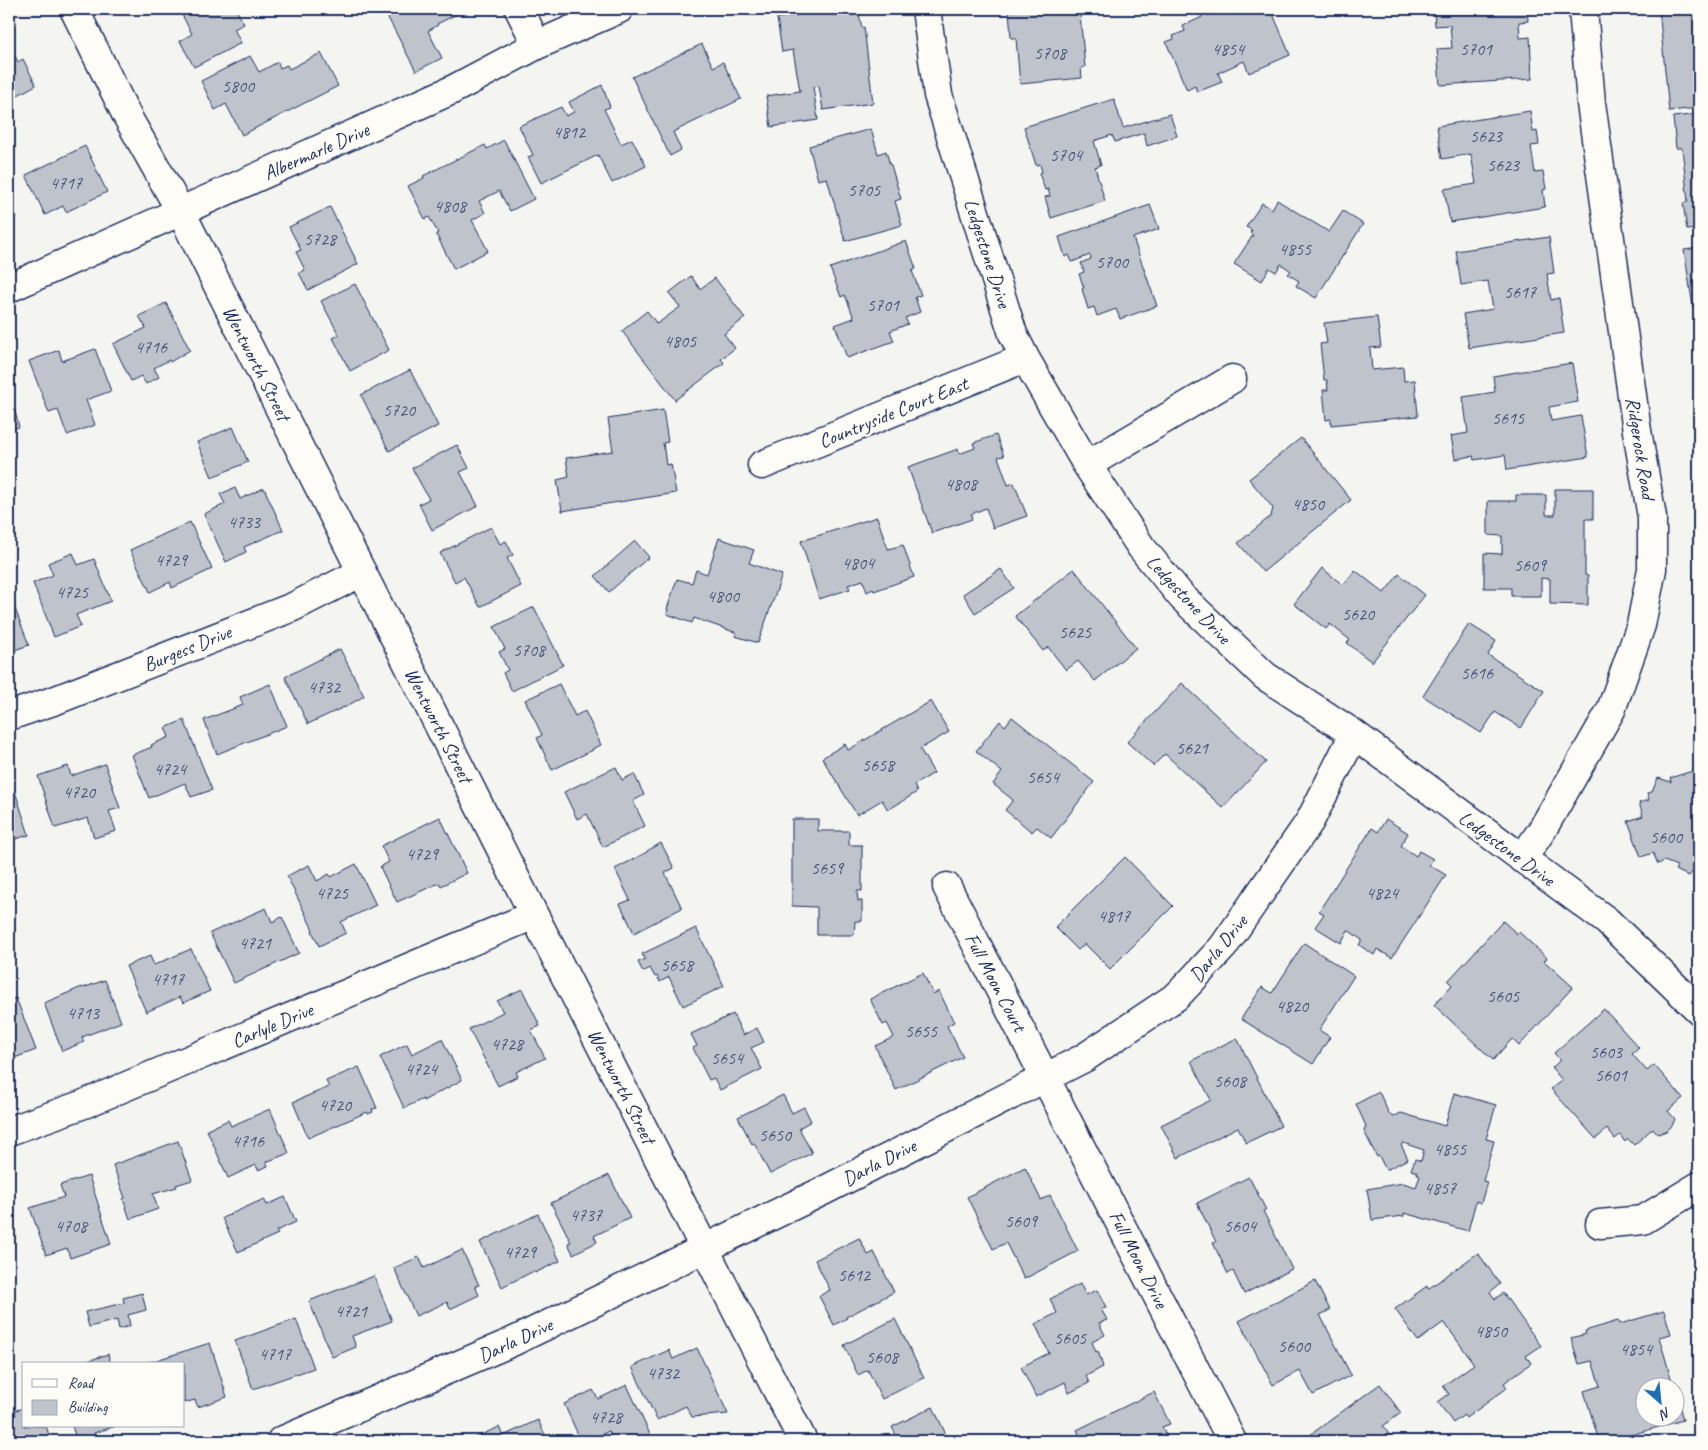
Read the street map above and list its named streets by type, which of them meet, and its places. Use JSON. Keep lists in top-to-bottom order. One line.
{"streets":{"street":["Albermarle Drive","Ledgestone Drive","Wentworth Street","Countryside Court East","Ridgerock Road","Burgess Drive","Darla Drive","Full Moon Court","Carlyle Drive","Full Moon Drive"]},"crossings":[["Albermarle Drive","Wentworth Street"],["Ledgestone Drive","Countryside Court East"],["Ledgestone Drive","Ridgerock Road"],["Ledgestone Drive","Darla Drive"],["Wentworth Street","Burgess Drive"],["Wentworth Street","Darla Drive"],["Wentworth Street","Carlyle Drive"],["Darla Drive","Full Moon Court"],["Darla Drive","Full Moon Drive"],["Full Moon Court","Full Moon Drive"]],"house_numbers":["4854","5701","5708","5800","4812","5623","5704","5623","4717","5705","4808","5728","4855","5700","5617","5701","4805","4716","5720","5615","4808","4850","4733","4729","4804","5609","4725","4800","5620","5625","5708","5616","4732","5621","5658","4724","5654","4720","5600","4729","5659","4725","4824","4817","4721","5658","4717","5605","4820","4713","5655","4728","5603","5654","4724","5601","5608","4720","5650","4716","4855","4857","4737","5609","4708","5604","4729","5612","4721","4850","5605","5600","4854","4717","5608","4732","4728"],"legend":["Road","Building"],"north":"bottom right"}
